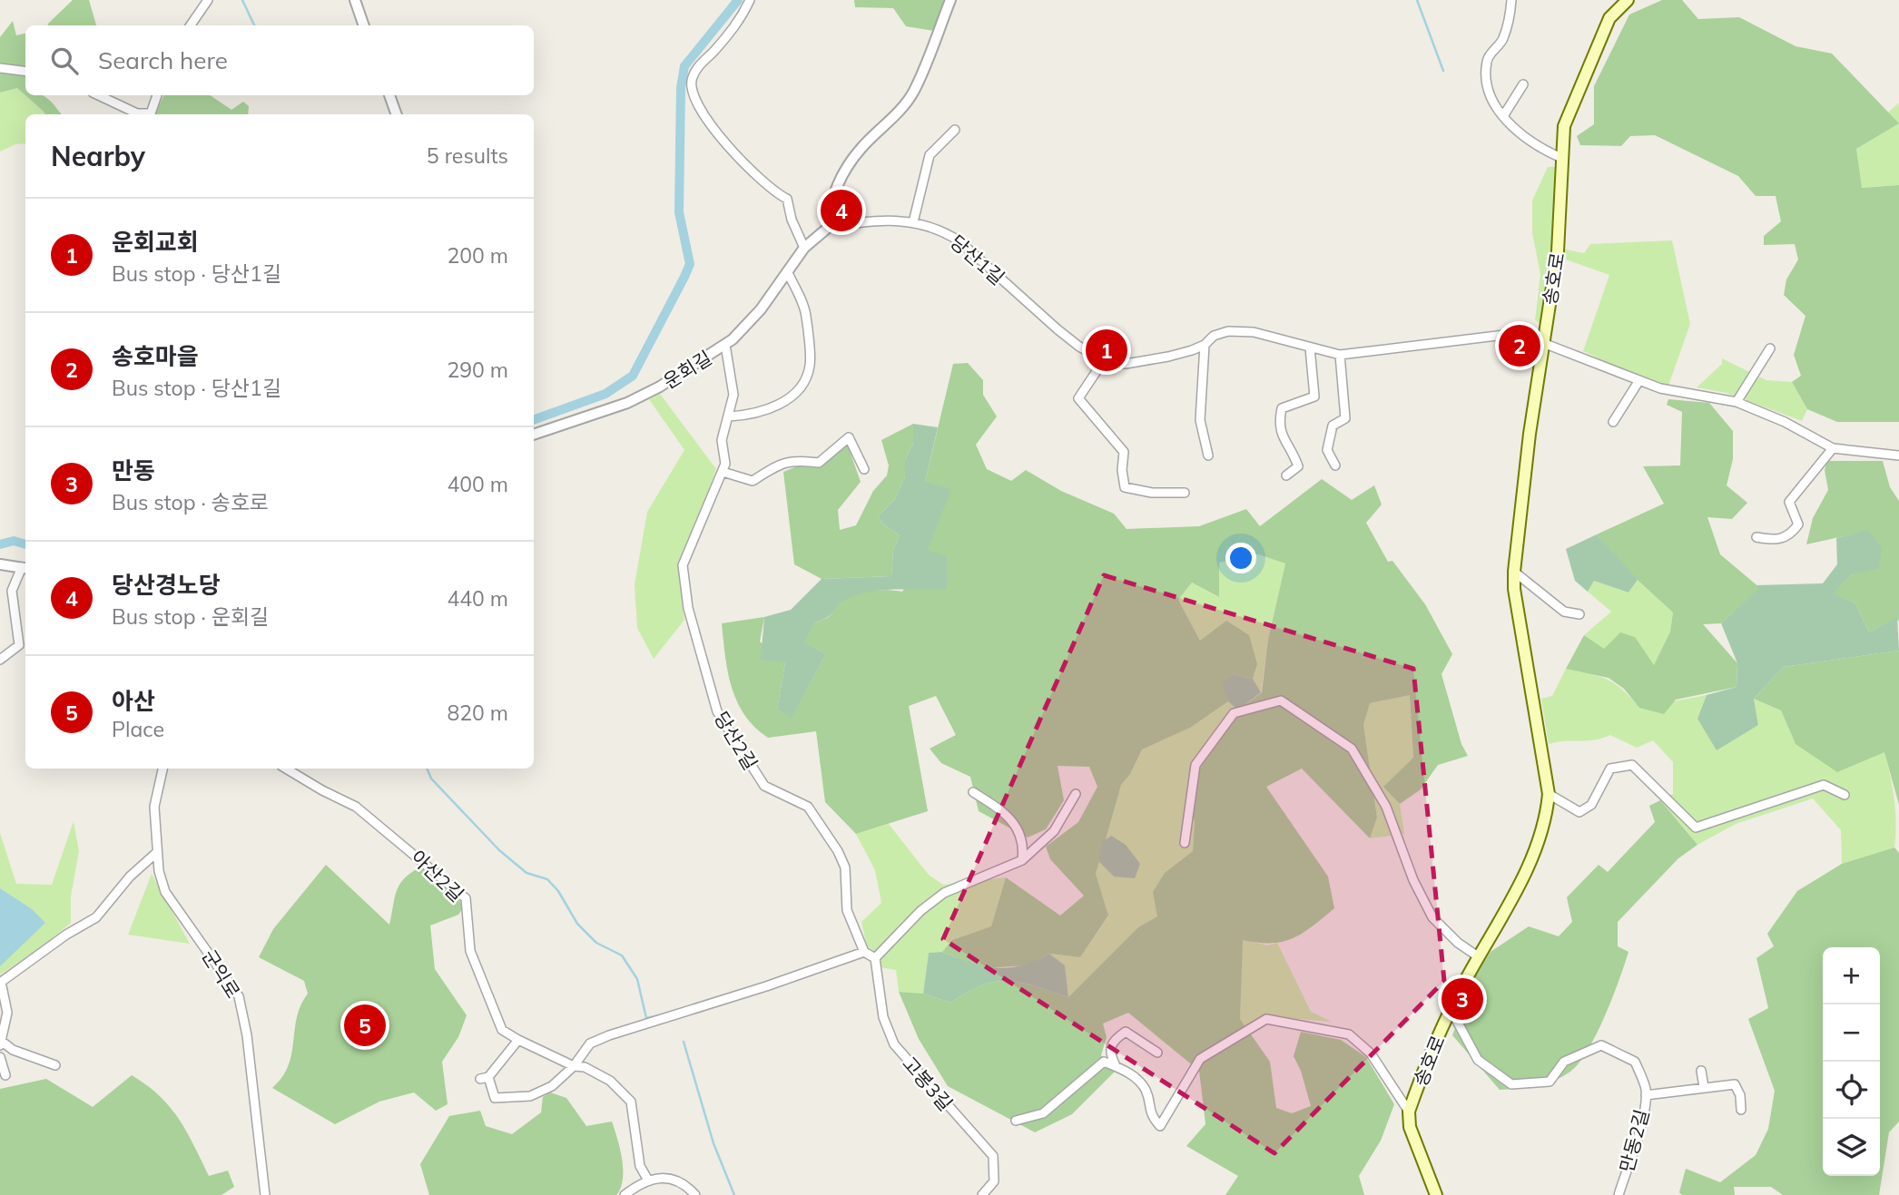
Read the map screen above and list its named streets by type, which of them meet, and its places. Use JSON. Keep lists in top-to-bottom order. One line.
{"streets":{"main road":["송호로"],"street":["당산1길","운회길","당산2길","아산2길","군익로","고봉3길","만동2길"]},"crossings":[["당산1길","송호로"],["당산1길","운회길"],["송호로","만동2길"],["운회길","당산2길"]],"page":{"search":"Search here","heading":["Nearby","5 results"],"pins":["4","2","1","3","5"],"list":[{"mark":"1","name":"운회교회","note":"Bus stop · 당산1길","value":"200 m"},{"mark":"2","name":"송호마을","note":"Bus stop · 당산1길","value":"290 m"},{"mark":"3","name":"만동","note":"Bus stop · 송호로","value":"400 m"},{"mark":"4","name":"당산경노당","note":"Bus stop · 운회길","value":"440 m"},{"mark":"5","name":"아산","note":"Place","value":"820 m"}],"map_buttons":["+","−"]}}
